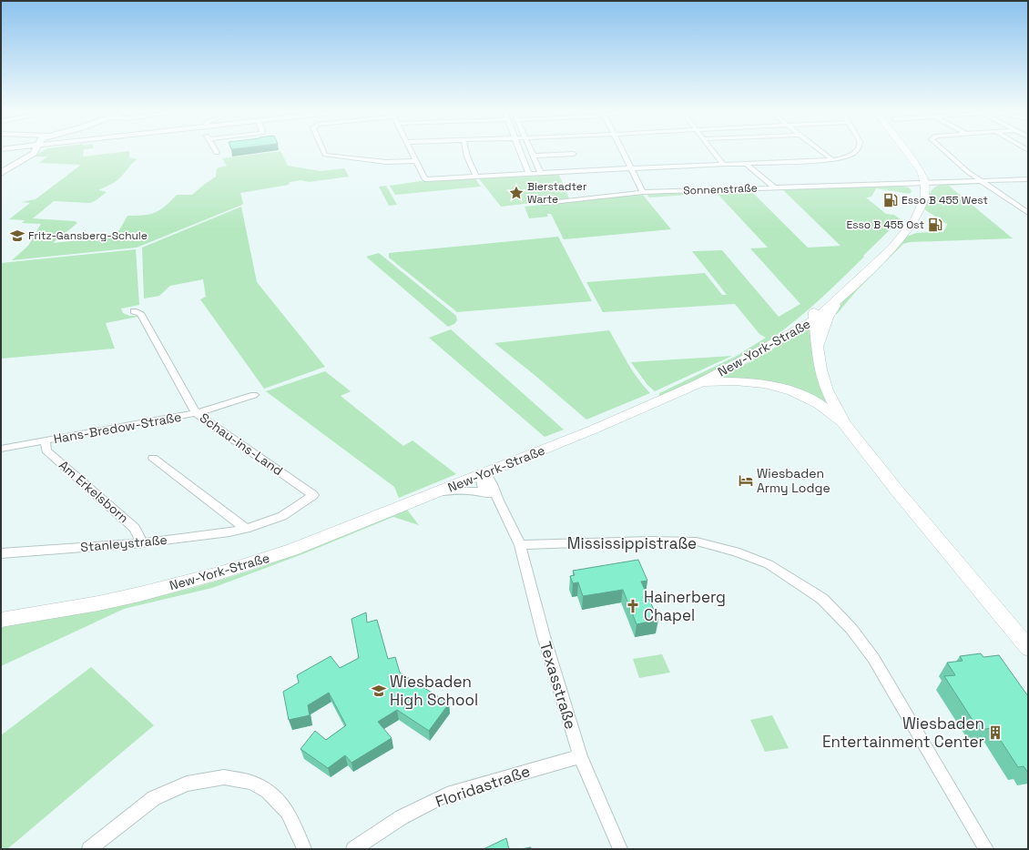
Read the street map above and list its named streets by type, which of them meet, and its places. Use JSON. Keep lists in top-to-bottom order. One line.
{"streets":{"main road":["New-York-Straße"],"street":["Sonnenstraße","Hans-Bredow-Straße","Schau-ins-Land","Am Erkelsborn","Stanleystraße","Mississippistraße","Texasstraße","Floridastraße"]},"crossings":[["Sonnenstraße","New-York-Straße"],["Hans-Bredow-Straße","Schau-ins-Land"],["Hans-Bredow-Straße","Am Erkelsborn"],["Schau-ins-Land","Stanleystraße"],["Am Erkelsborn","Stanleystraße"],["Mississippistraße","Texasstraße"],["Texasstraße","Floridastraße"]],"places":{"place":["Bierstadter Warte"],"fuel station":["Esso B 455 West","Esso B 455 Ost"],"school or university":["Fritz-Gansberg-Schule","Wiesbaden High School"],"hotel":["Wiesbaden Army Lodge"],"church":["Hainerberg Chapel"],"building":["Wiesbaden Entertainment Center"]}}
